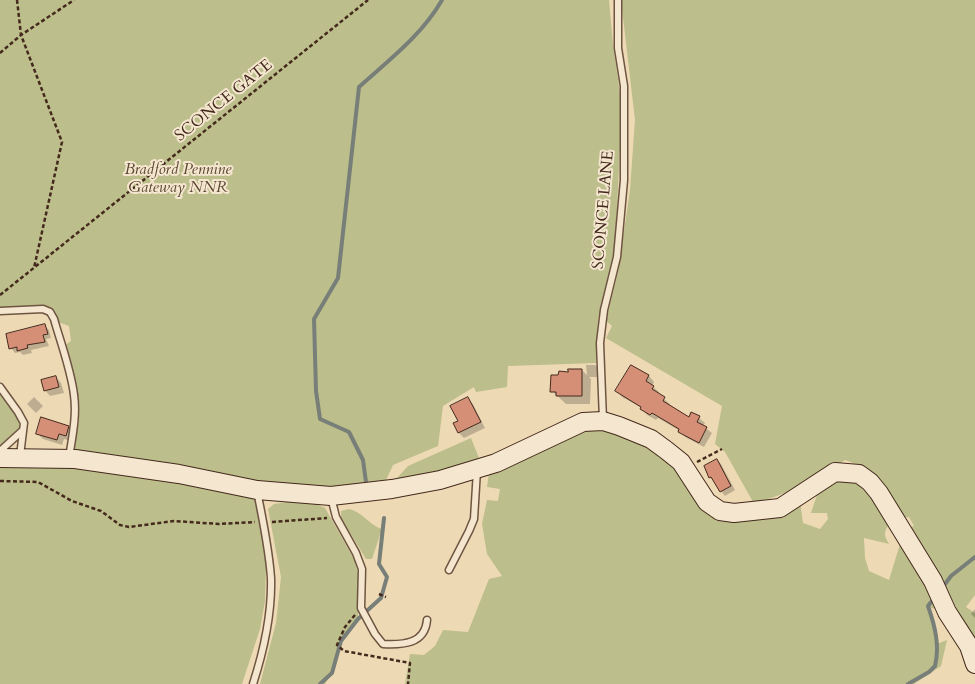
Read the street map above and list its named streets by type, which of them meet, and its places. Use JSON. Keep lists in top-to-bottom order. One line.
{"streets":{"lane":["SCONCE LANE"],"path":["SCONCE GATE"]},"parks":["Bradford Pennine Gateway NNR"]}
